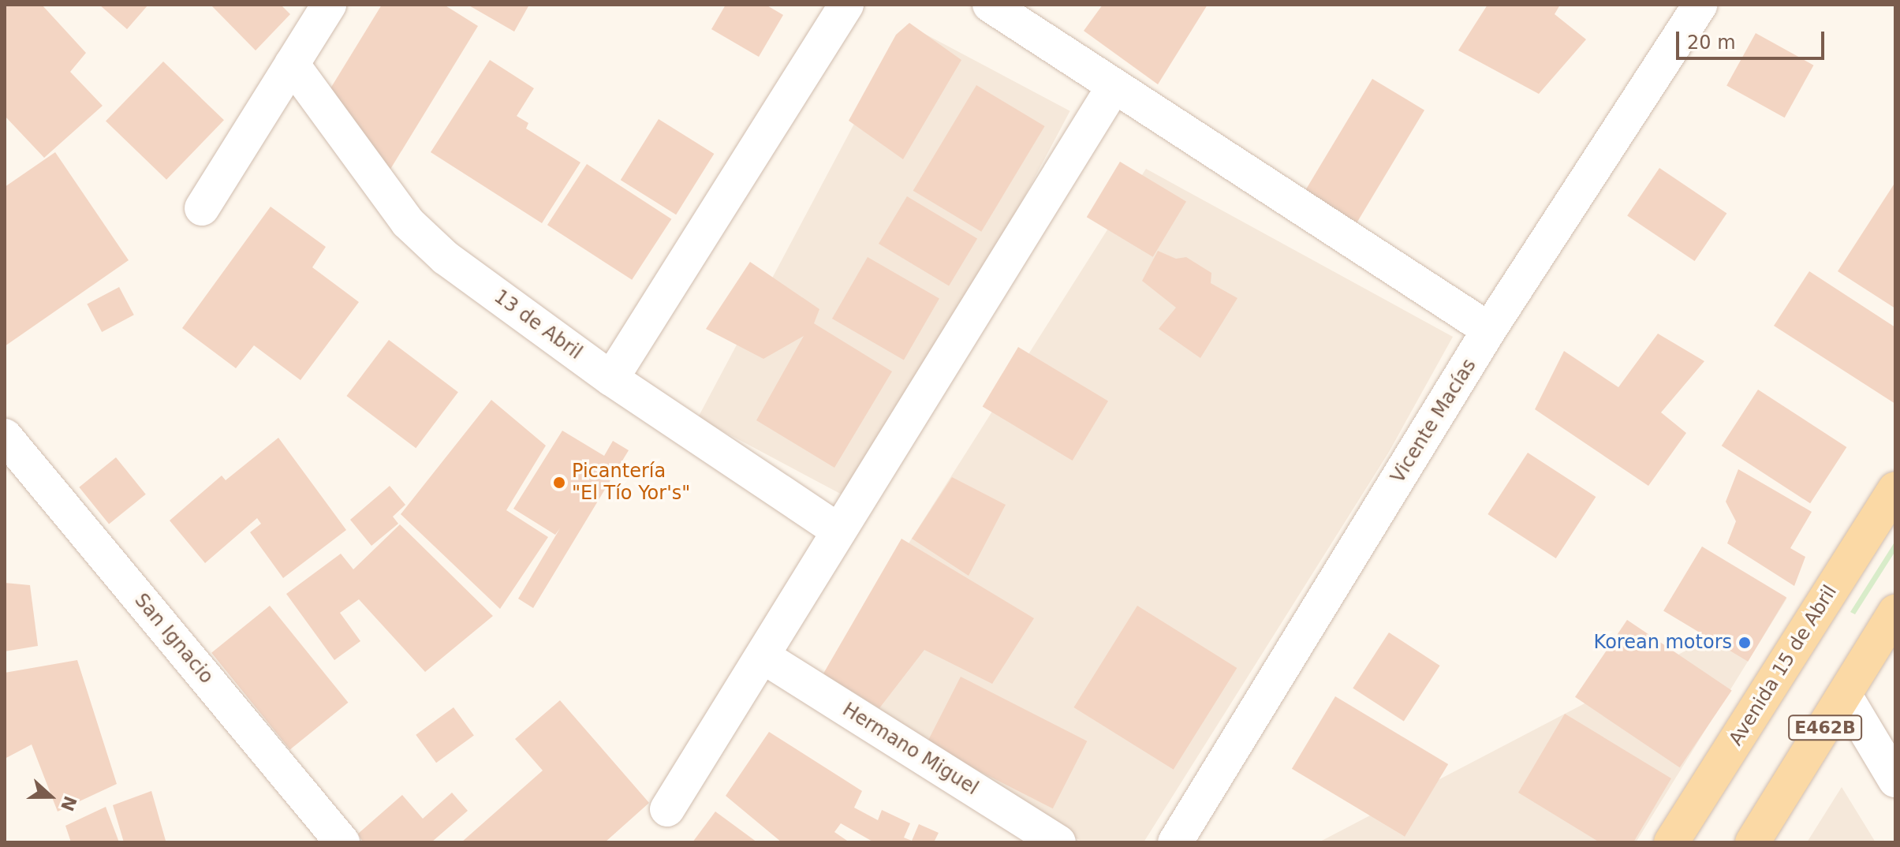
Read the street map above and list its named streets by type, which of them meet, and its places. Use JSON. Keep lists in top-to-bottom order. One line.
{"streets":{"main road":["Avenida 15 de Abril","E462B"],"street":["13 de Abril","Vicente Macías","San Ignacio","Hermano Miguel"]},"places":["Picantería \"El Tío Yor's\"","Korean motors"],"scale_bar":"20 m","north":"right"}
